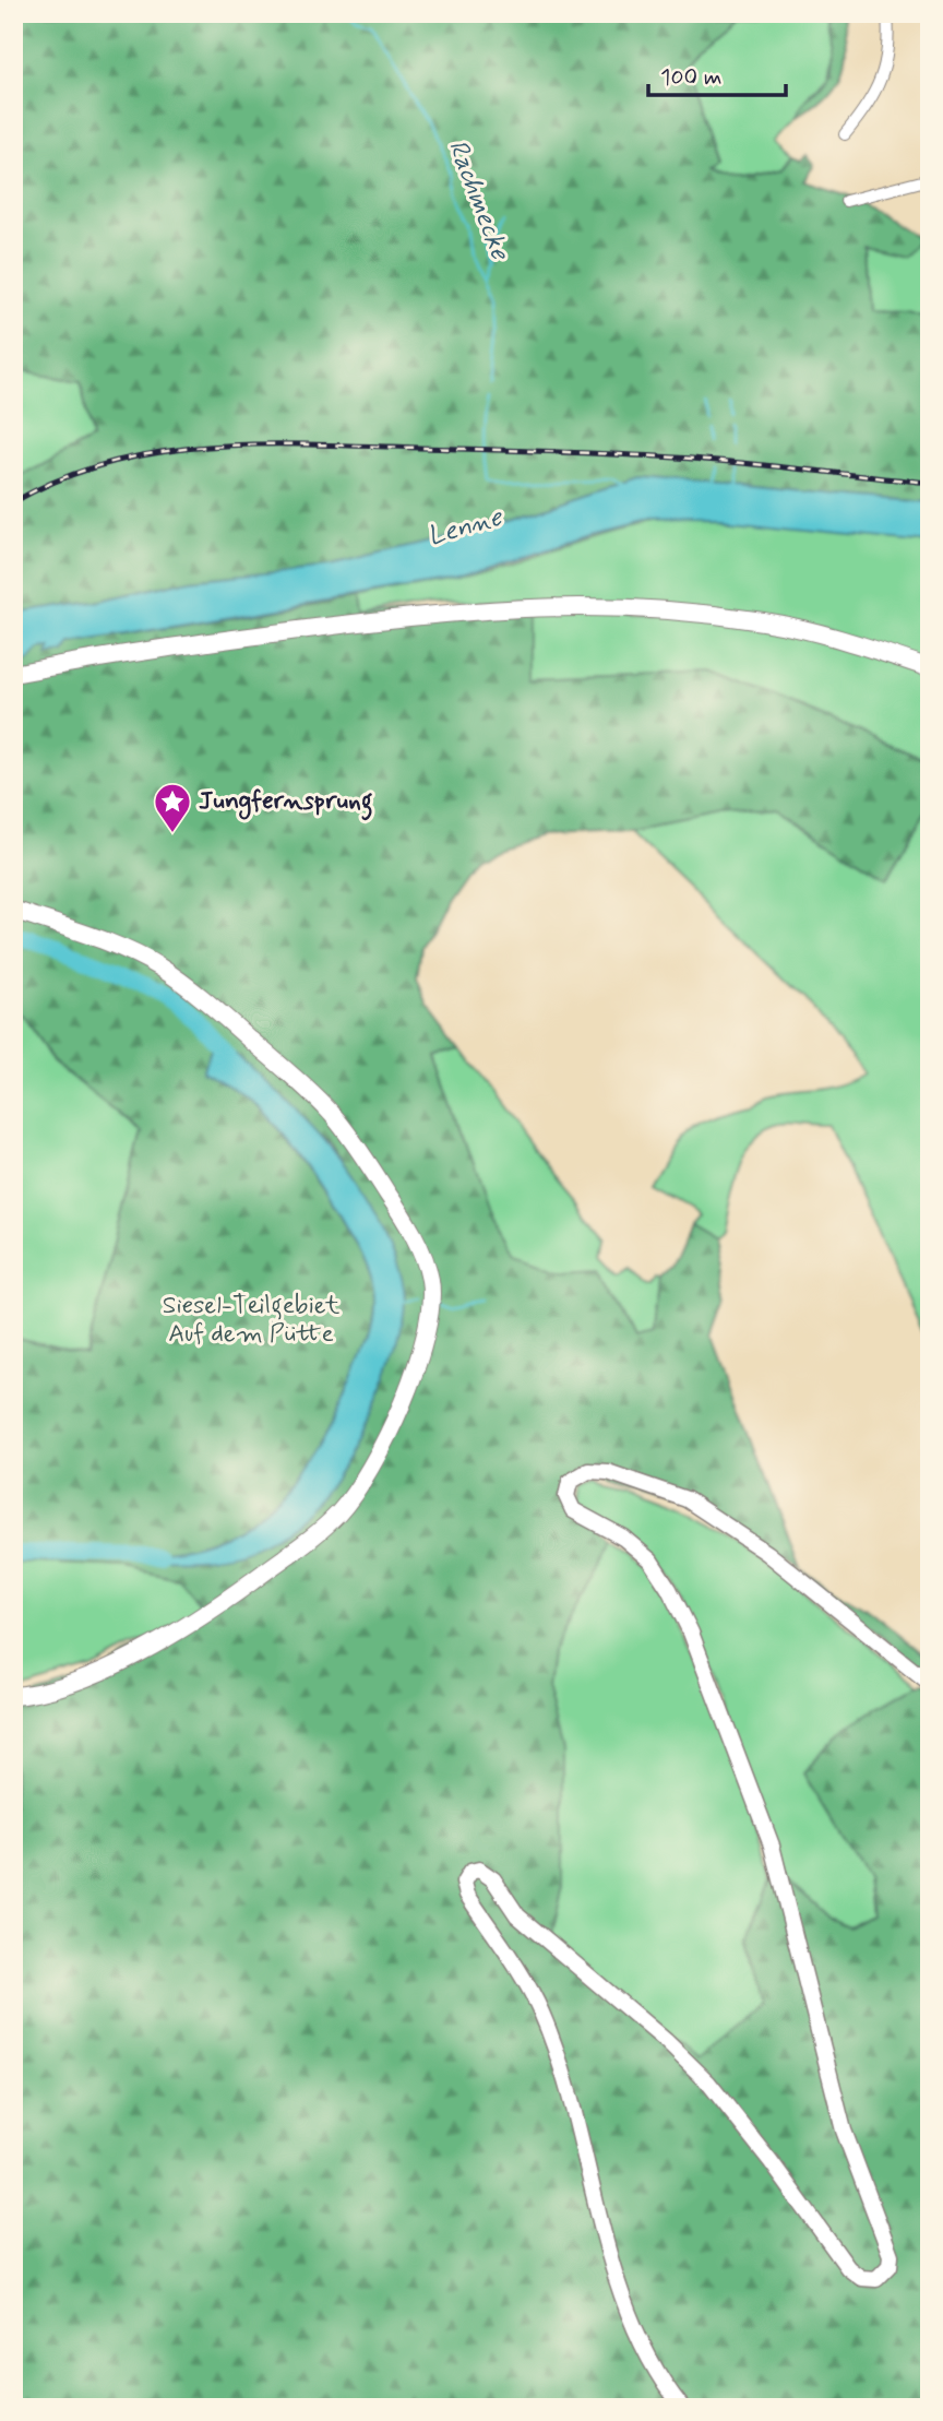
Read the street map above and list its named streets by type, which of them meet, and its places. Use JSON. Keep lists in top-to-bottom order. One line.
{"water":["Rachmecke","Lenne"],"parks":["Siesel-Teilgebiet Auf dem Pütte"],"places":{"place":["Jungfernsprung"]},"scale_bar":"100 m"}
